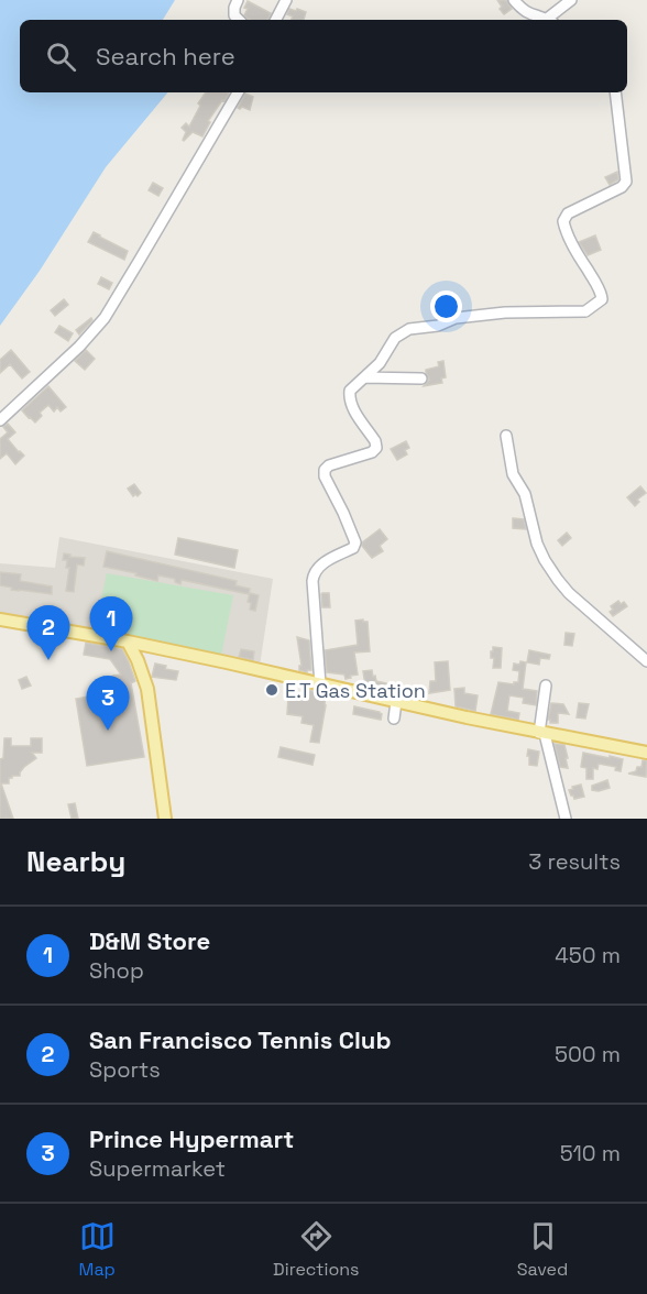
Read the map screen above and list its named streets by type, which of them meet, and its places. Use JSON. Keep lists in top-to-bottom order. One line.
{"places":["E.T Gas Station"],"page":{"search":"Search here","pins":["1","2","3"],"heading":["Nearby","3 results"],"list":[{"mark":"1","name":"D&M Store","note":"Shop","value":"450 m"},{"mark":"2","name":"San Francisco Tennis Club","note":"Sports","value":"500 m"},{"mark":"3","name":"Prince Hypermart","note":"Supermarket","value":"510 m"}],"nav":["Map","Directions","Saved"]}}
